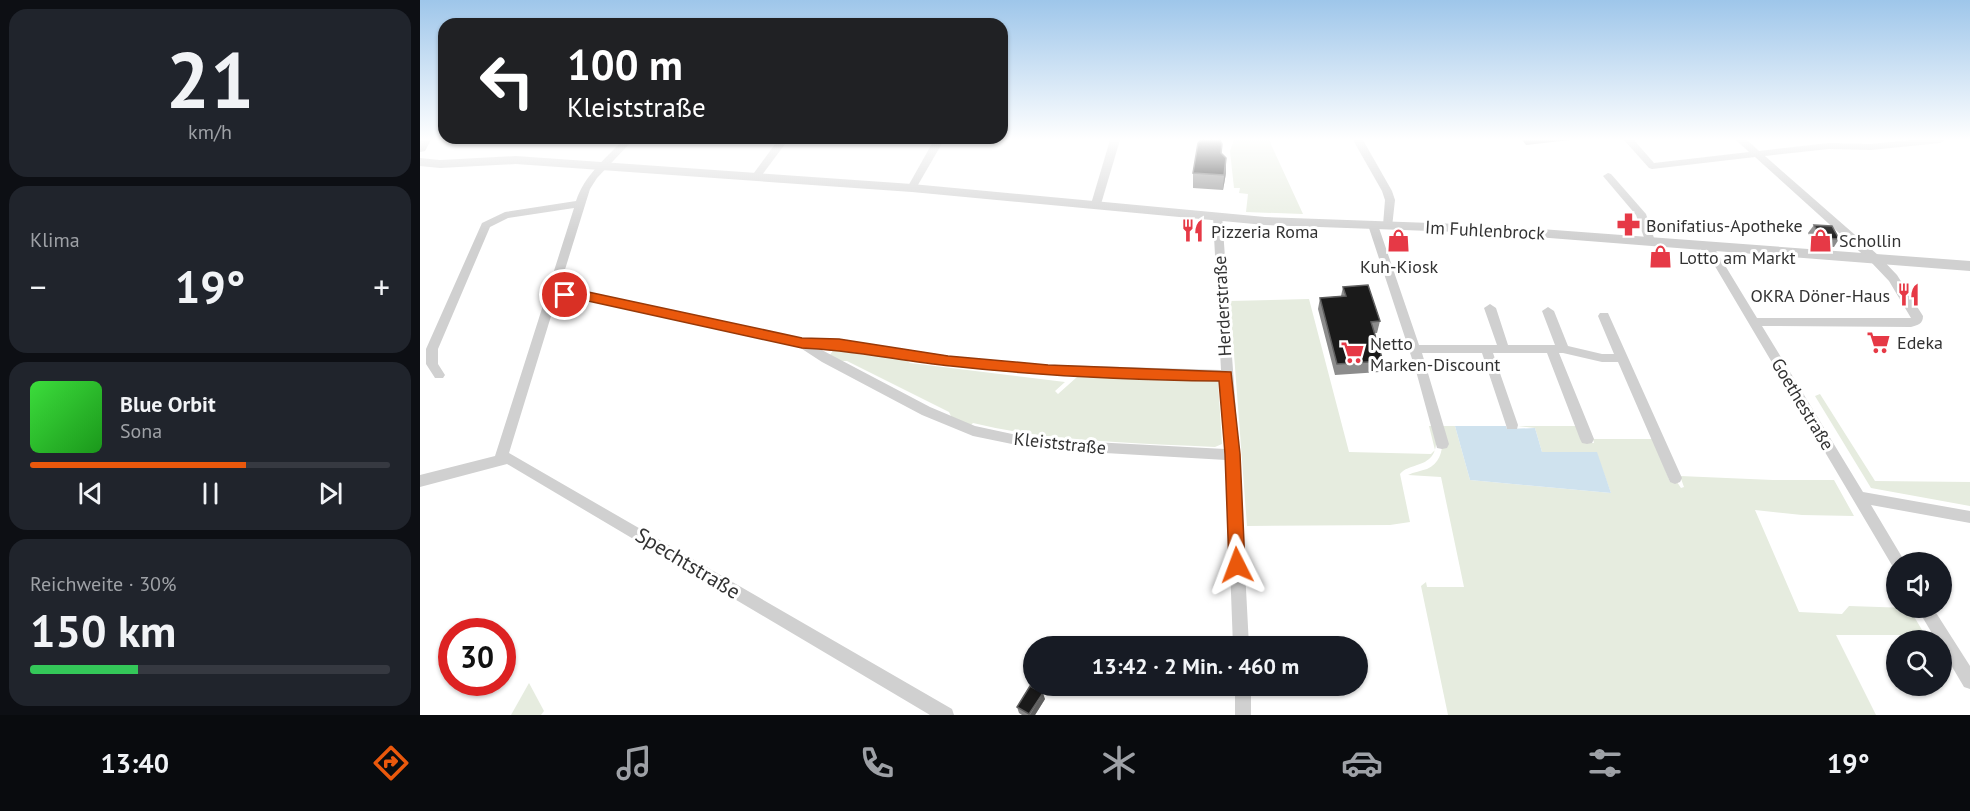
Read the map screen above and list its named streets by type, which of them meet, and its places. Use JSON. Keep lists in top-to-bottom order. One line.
{"streets":{"street":["Im Fuhlenbrock","Herderstraße","Goethestraße","Kleiststraße","Spechtstraße"]},"crossings":[["Im Fuhlenbrock","Herderstraße"],["Im Fuhlenbrock","Goethestraße"],["Herderstraße","Kleiststraße"]],"places":{"pharmacy":["Bonifatius-Apotheke"],"restaurant":["Pizzeria Roma","OKRA Döner-Haus"],"shop":["Kuh-Kiosk","Schollin","Lotto am Markt"],"supermarket":["Edeka","Netto Marken-Discount"]},"page":{"tile":[["21","km/h"],"Klima",["Reichweite · 30%","150 km"]],"turn":["100 m","Kleiststraße"],"heat":["−","19°","+"],"song":["Blue Orbit","Sona"],"limit":"30","trip":"13:42 · 2 Min. · 460 m","tabs":["13:40","19°"]}}
